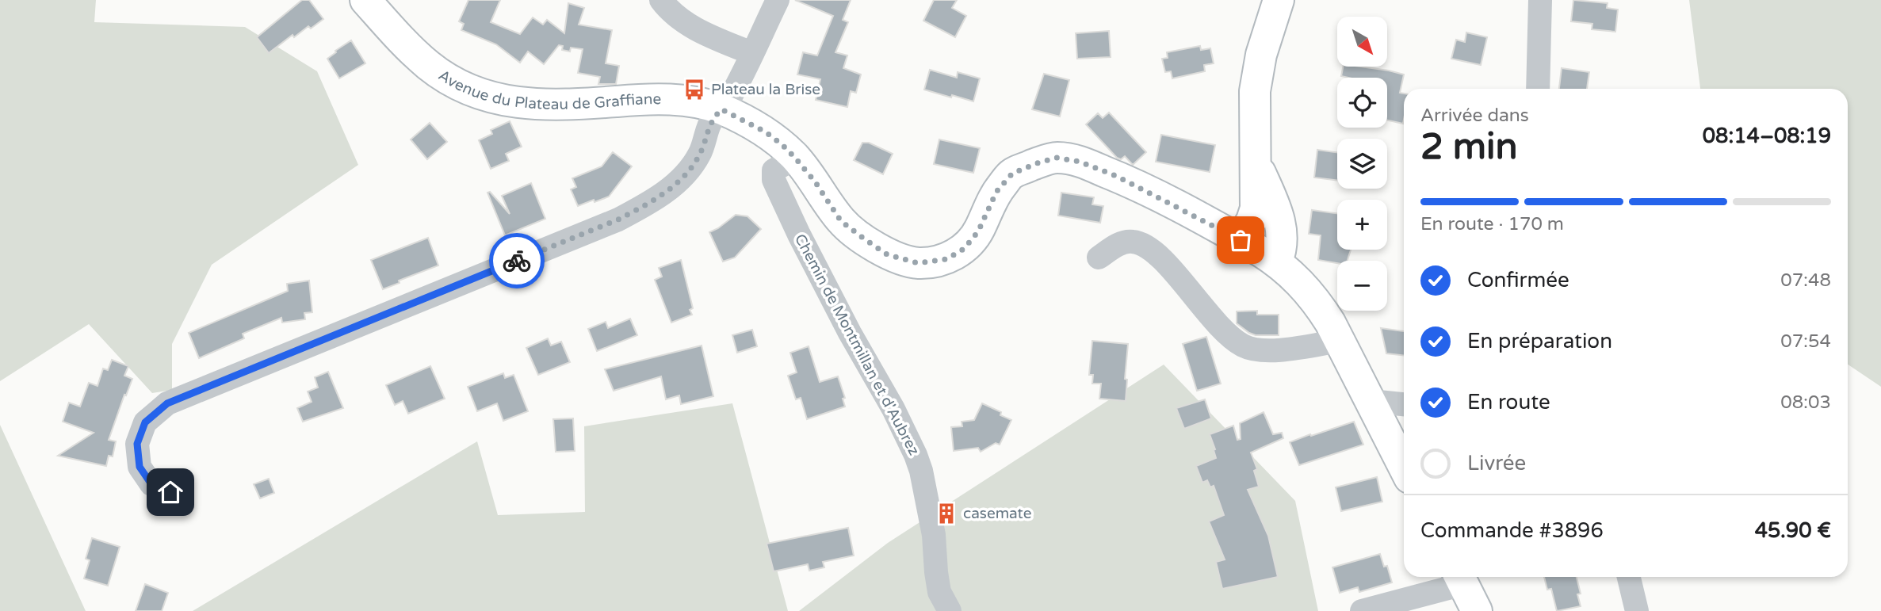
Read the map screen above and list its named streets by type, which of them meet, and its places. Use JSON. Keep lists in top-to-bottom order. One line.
{"streets":{"street":["Avenue du Plateau de Graffiane","Chemin de Montmillan et d'Aubrez"]},"crossings":[["Avenue du Plateau de Graffiane","Chemin de Montmillan et d'Aubrez"]],"places":{"bus stop":["Plateau la Brise"],"building":["casemate"]},"north":"bottom right","page":{"map_buttons":["+","−"],"heading":["2 min","Arrivée dans","08:14–08:19"],"panel":["Commande #3896","45.90 €"],"bar":"En route · 170 m","list":[["Confirmée","07:48"],["En préparation","07:54"],["En route","08:03"],"Livrée"]}}
